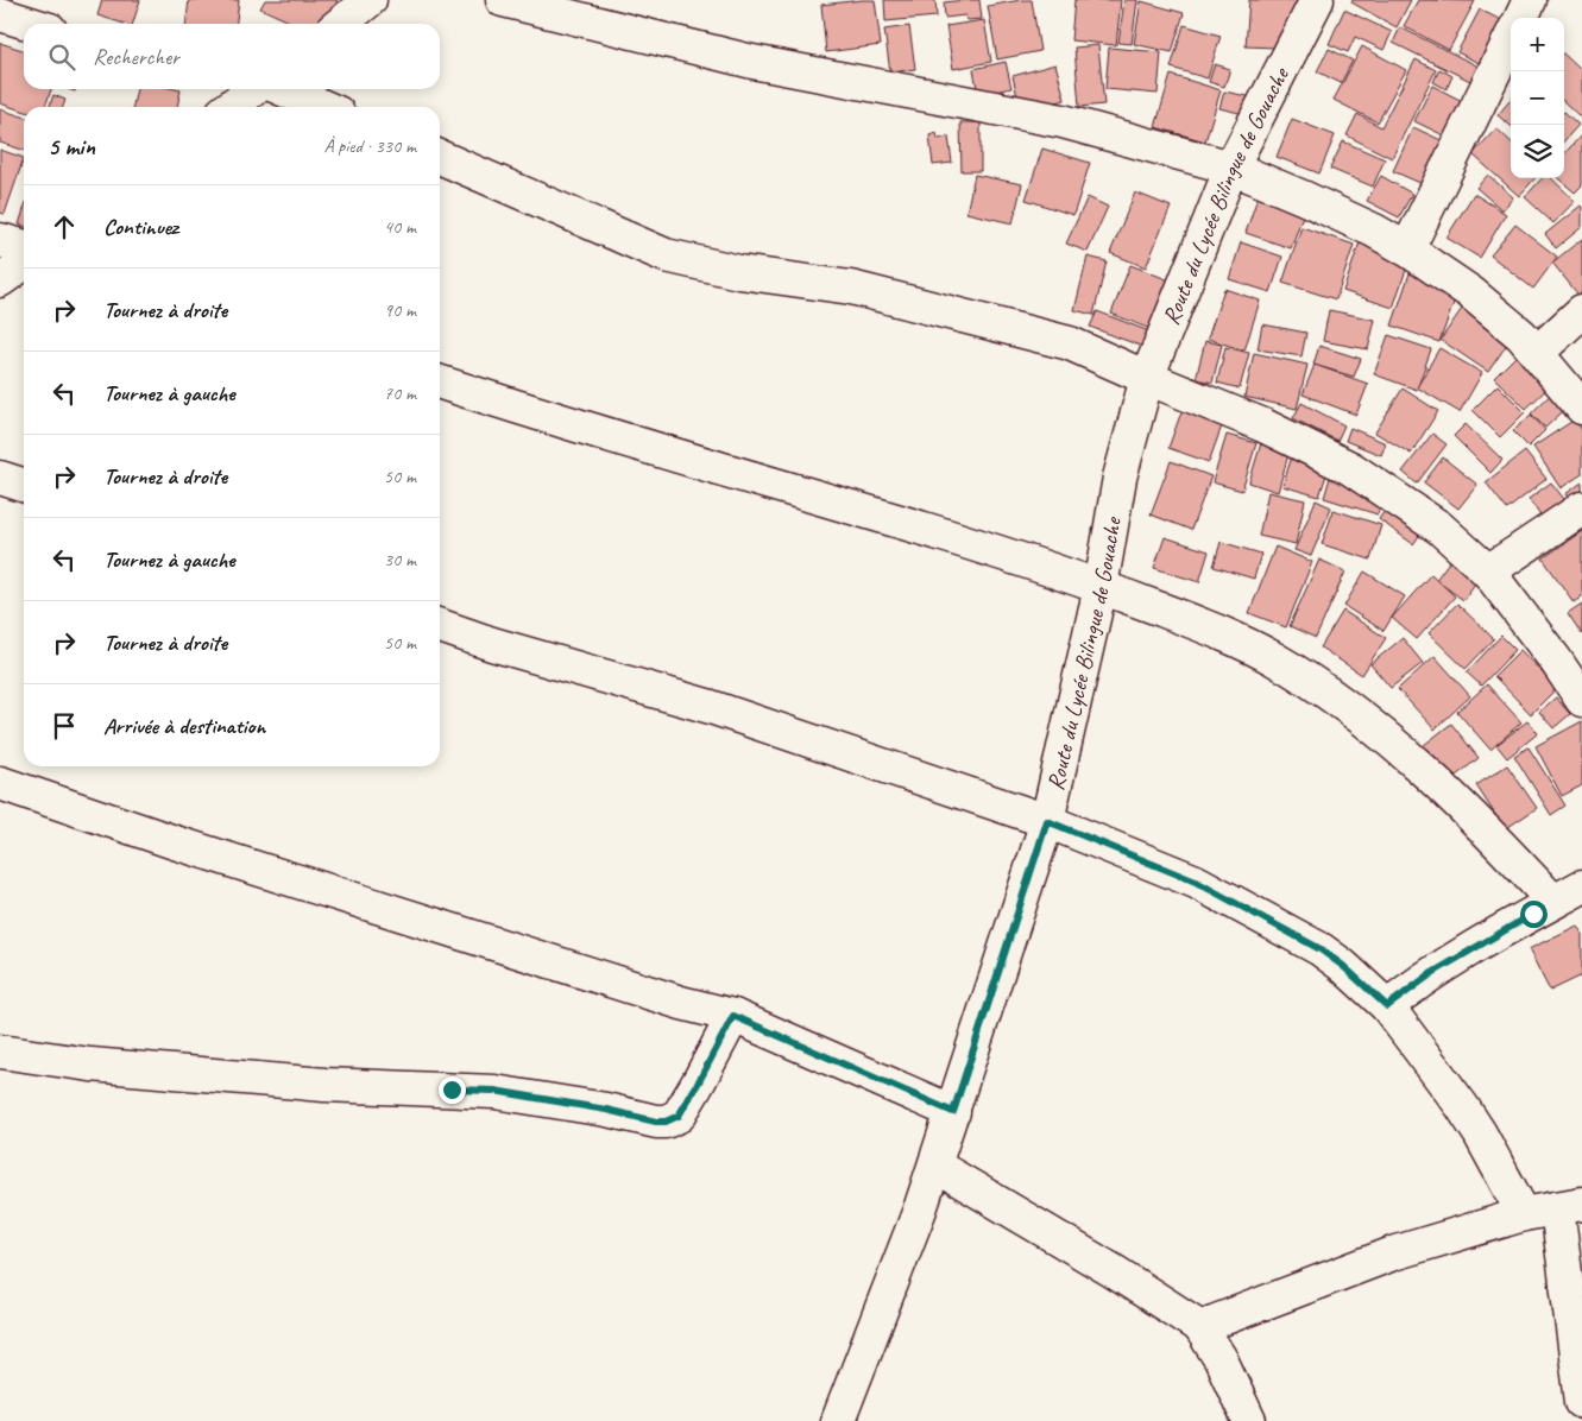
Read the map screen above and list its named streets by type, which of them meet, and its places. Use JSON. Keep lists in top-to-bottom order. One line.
{"streets":{"street":["Route du Lycée Bilingue de Gouache"]},"page":{"map_buttons":["+","−"],"search":"Rechercher","heading":["5 min","À pied · 330 m"],"list":[["Continuez","40 m"],["Tournez à droite","90 m"],["Tournez à gauche","70 m"],["Tournez à droite","50 m"],["Tournez à gauche","30 m"],["Tournez à droite","50 m"],"Arrivée à destination"]}}
